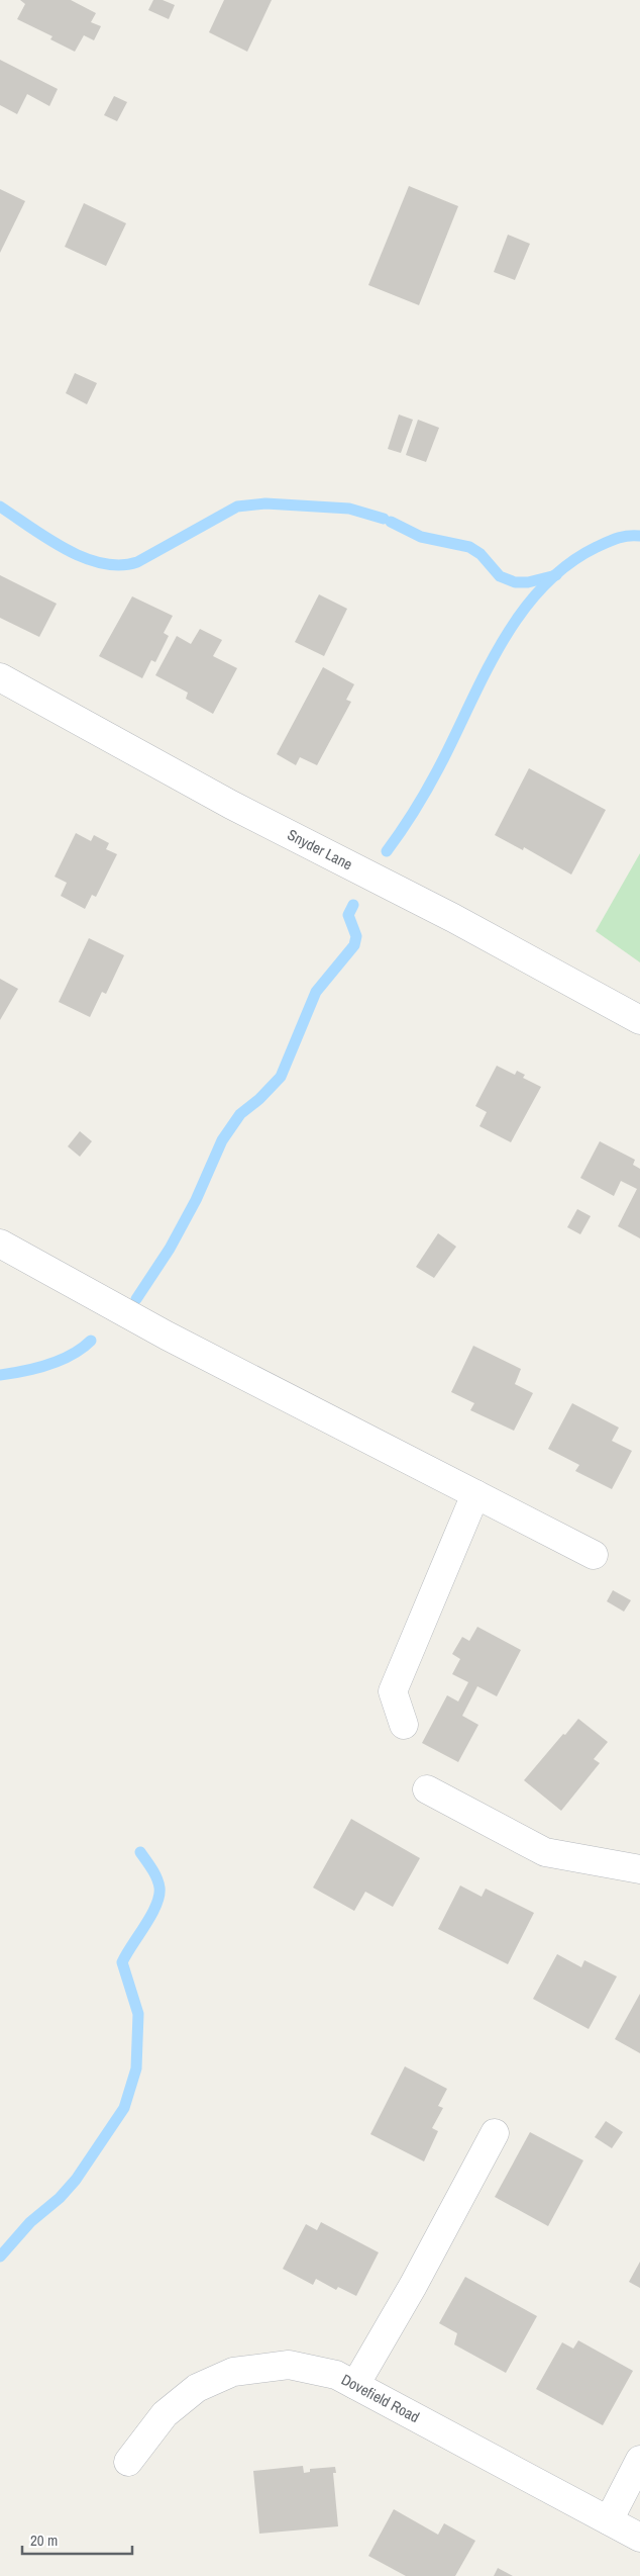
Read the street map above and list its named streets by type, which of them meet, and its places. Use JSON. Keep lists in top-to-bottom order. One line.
{"streets":{"street":["Snyder Lane","Dovefield Road"]},"scale_bar":"20 m"}
